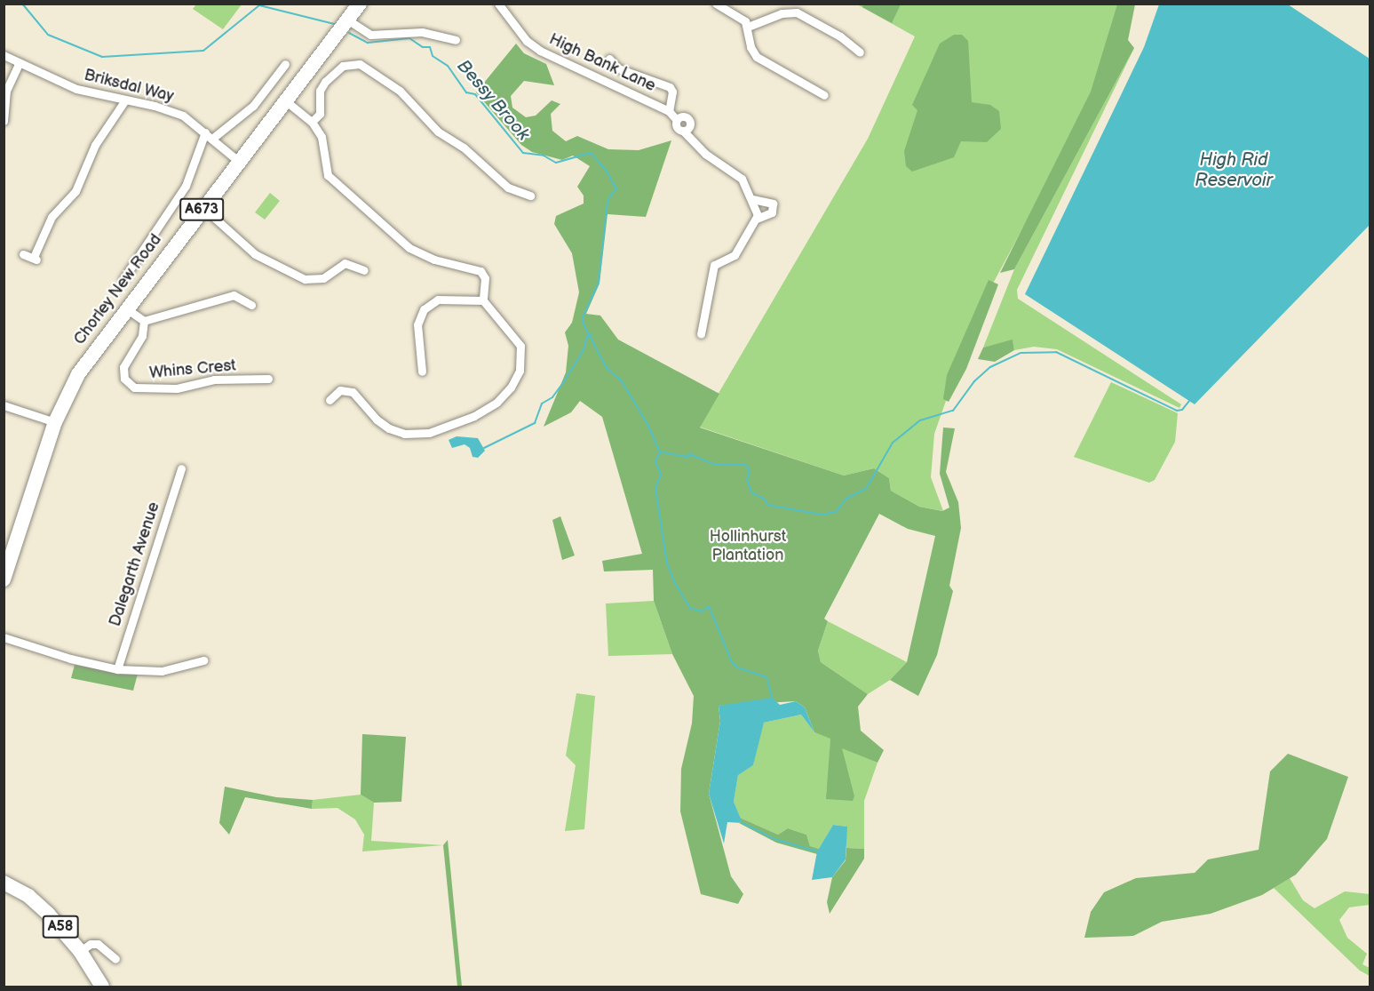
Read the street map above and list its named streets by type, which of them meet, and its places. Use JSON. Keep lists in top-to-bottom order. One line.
{"streets":{"highway":["A673","Chorley New Road","A58"],"street":["High Bank Lane","Briksdal Way","Whins Crest","Dalegarth Avenue"]},"crossings":[["Briksdal Way","Chorley New Road"]],"water":["Bessy Brook","High Rid Reservoir"],"parks":["Hollinhurst Plantation"]}
